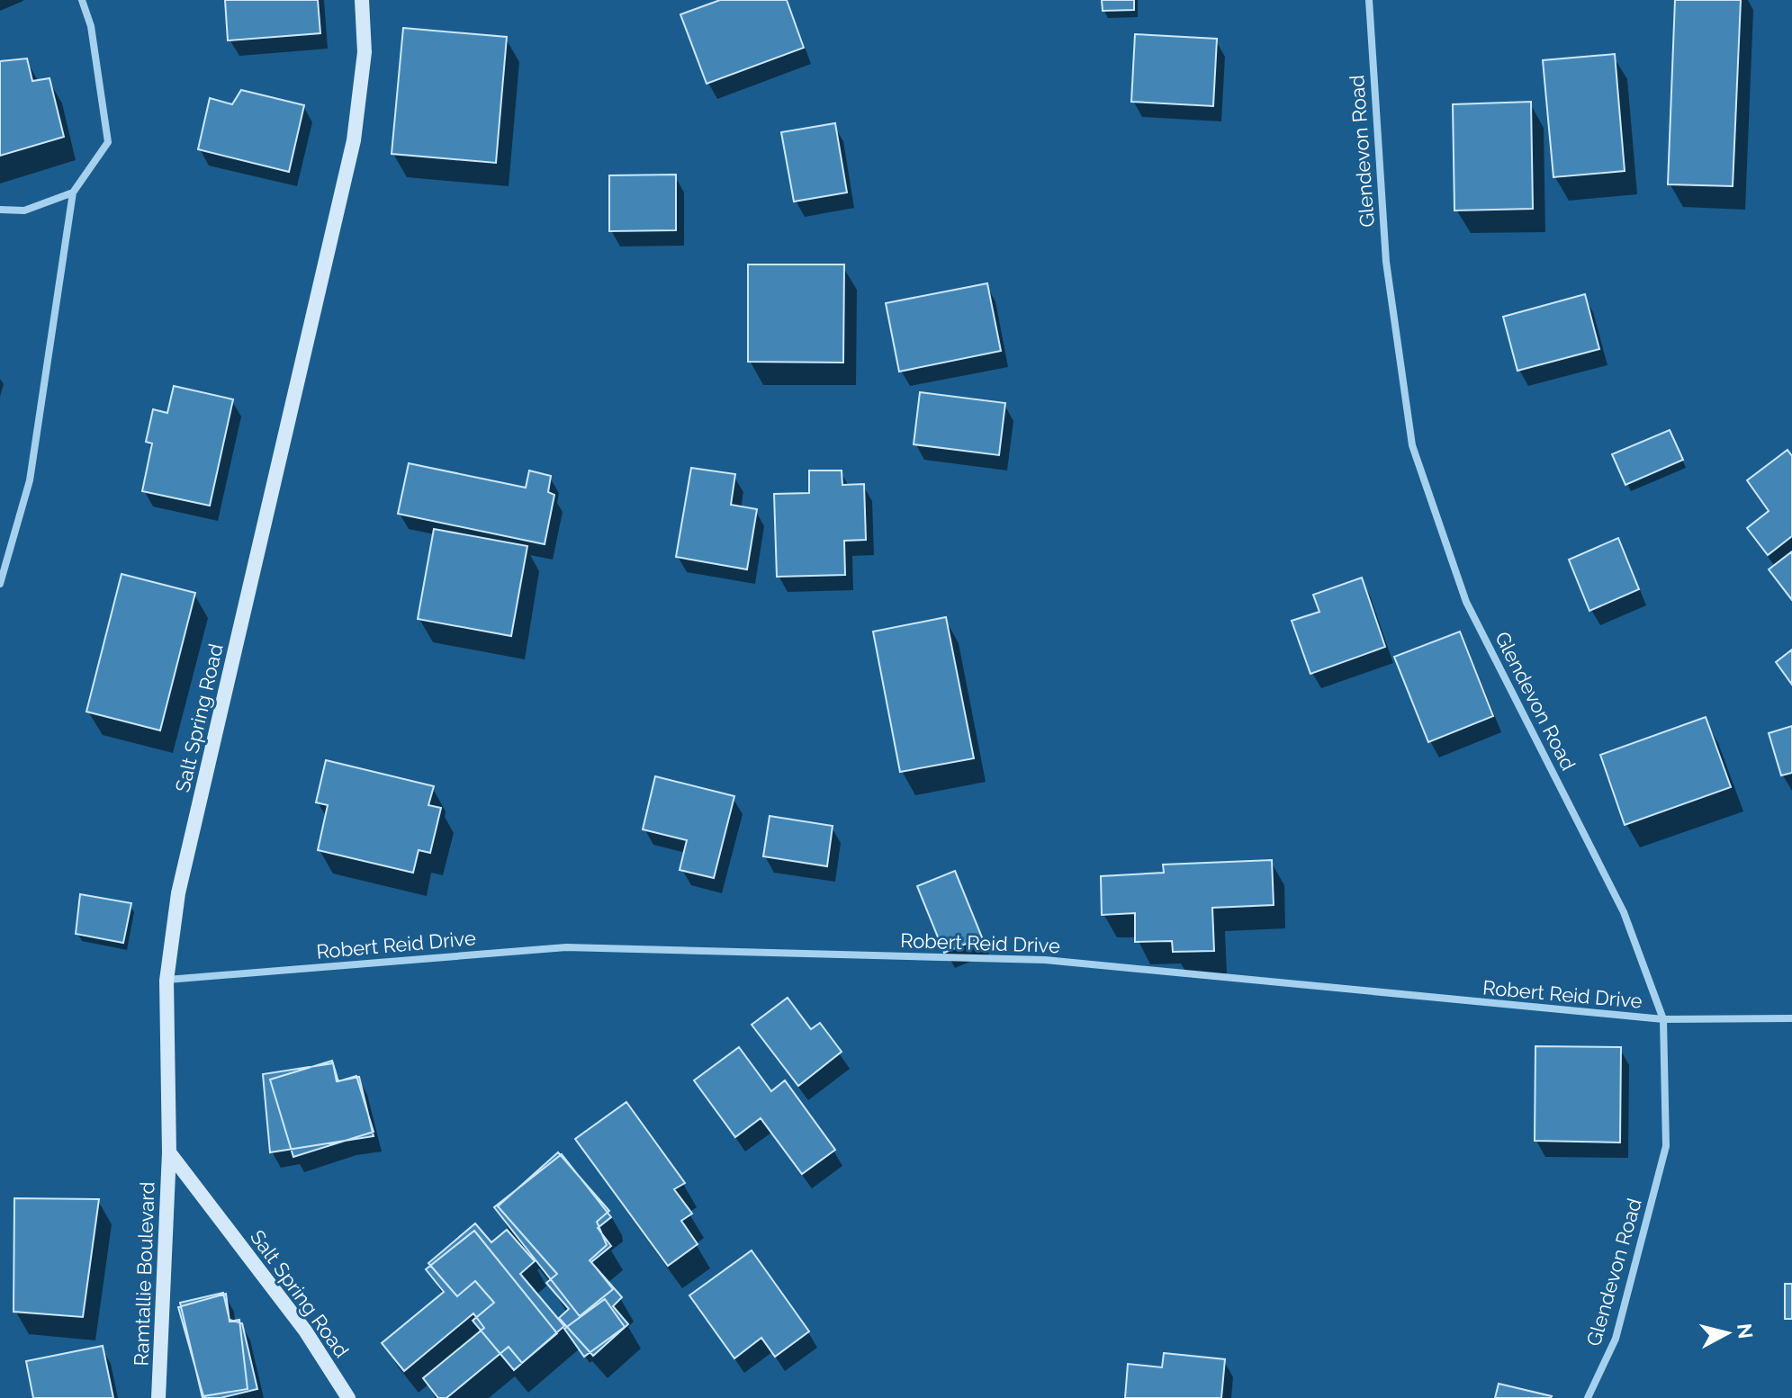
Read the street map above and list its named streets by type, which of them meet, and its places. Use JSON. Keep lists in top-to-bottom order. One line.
{"streets":{"street":["Glendevon Road","Salt Spring Road","Robert Reid Drive","Ramtallie Boulevard"]},"crossings":[["Glendevon Road","Robert Reid Drive"],["Salt Spring Road","Robert Reid Drive"],["Salt Spring Road","Ramtallie Boulevard"]],"north":"right"}
